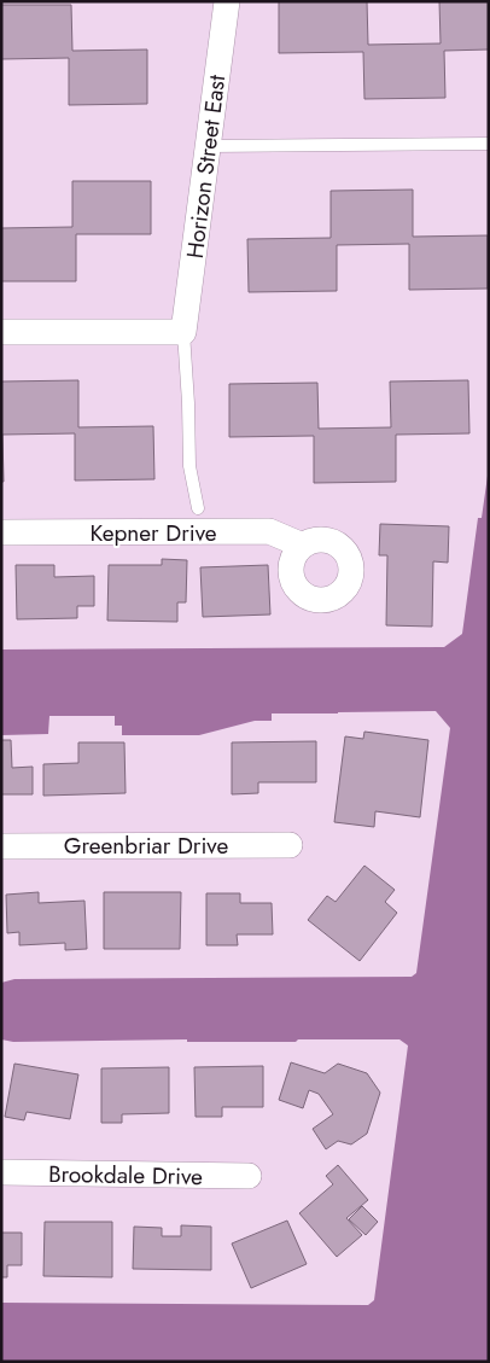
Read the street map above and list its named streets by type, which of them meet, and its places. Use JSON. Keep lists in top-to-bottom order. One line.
{"streets":{"street":["Horizon Street East","Kepner Drive","Greenbriar Drive","Brookdale Drive"]}}
